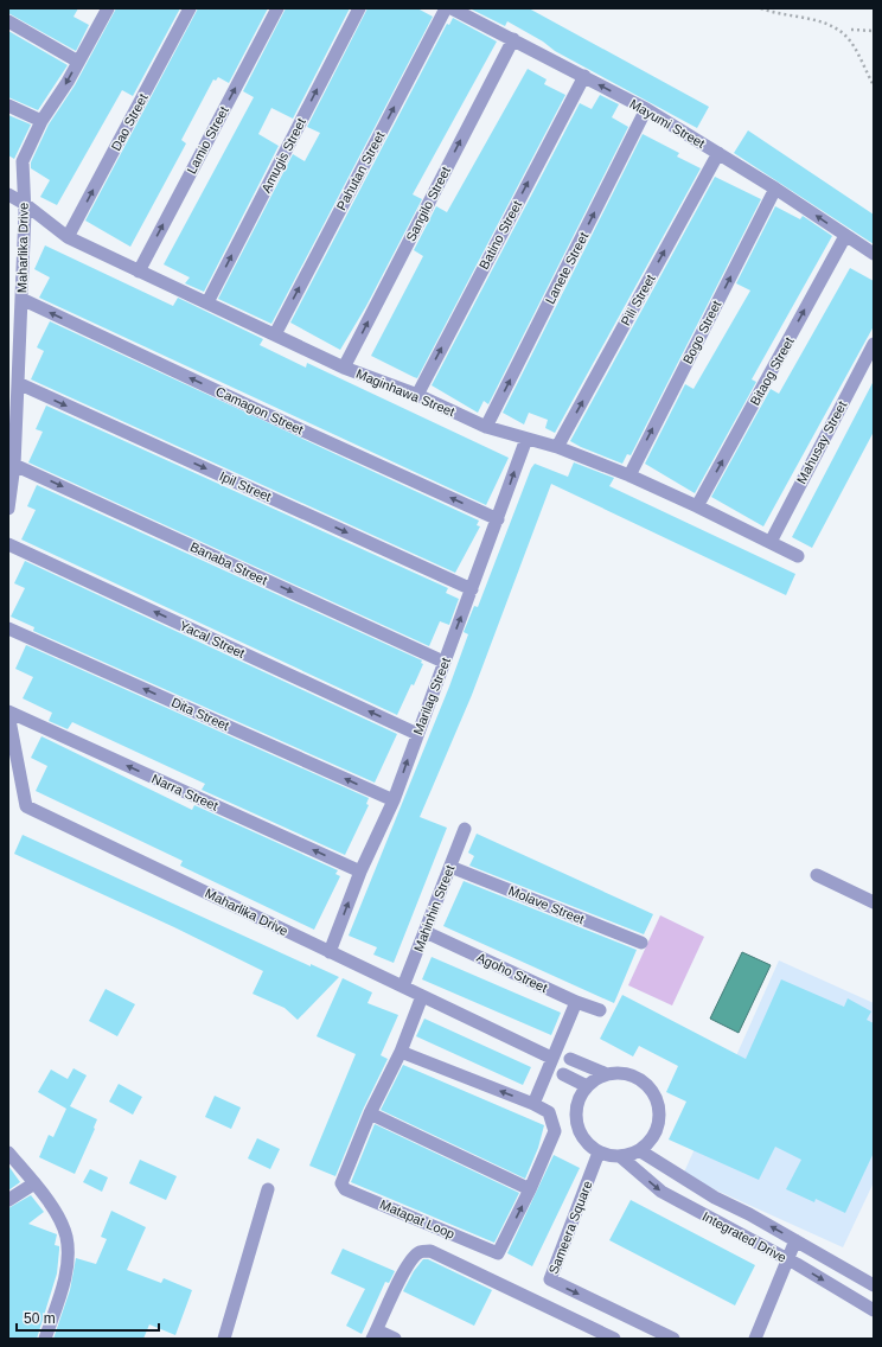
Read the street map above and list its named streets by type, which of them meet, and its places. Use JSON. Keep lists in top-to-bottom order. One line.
{"streets":{"street":["Dao Street","Mayumi Street","Lamio Street","Amugis Street","Pahutan Street","Sangilo Street","Batino Street","Maharlika Drive","Lanete Street","Pili Street","Bogo Street","Bitaog Street","Maginhawa Street","Camagon Street","Mahusay Street","Ipil Street","Banaba Street","Yacal Street","Marilag Street","Dita Street","Narra Street","Molave Street","Mahinhin Street","Agoho Street","Matapat Loop","Sameera Square","Integrated Drive"]},"crossings":[["Dao Street","Maginhawa Street"],["Mayumi Street","Sangilo Street"],["Mayumi Street","Batino Street"],["Mayumi Street","Lanete Street"],["Mayumi Street","Pili Street"],["Mayumi Street","Bogo Street"],["Mayumi Street","Bitaog Street"],["Lamio Street","Maginhawa Street"],["Amugis Street","Maginhawa Street"],["Pahutan Street","Maginhawa Street"],["Sangilo Street","Maginhawa Street"],["Batino Street","Maginhawa Street"],["Maharlika Drive","Maginhawa Street"],["Maharlika Drive","Camagon Street"],["Maharlika Drive","Ipil Street"],["Maharlika Drive","Banaba Street"],["Maharlika Drive","Marilag Street"],["Maharlika Drive","Narra Street"],["Maharlika Drive","Mahinhin Street"],["Maharlika Drive","Matapat Loop"],["Lanete Street","Maginhawa Street"],["Pili Street","Maginhawa Street"],["Bogo Street","Maginhawa Street"],["Bitaog Street","Maginhawa Street"],["Maginhawa Street","Mahusay Street"],["Maginhawa Street","Marilag Street"],["Camagon Street","Marilag Street"],["Ipil Street","Marilag Street"],["Banaba Street","Marilag Street"],["Yacal Street","Marilag Street"],["Marilag Street","Dita Street"],["Marilag Street","Narra Street"],["Molave Street","Mahinhin Street"],["Mahinhin Street","Agoho Street"],["Sameera Square","Integrated Drive"]],"one_way":["Dao Street","Lamio Street","Amugis Street","Pahutan Street","Sangilo Street","Batino Street","Lanete Street","Pili Street","Bogo Street","Bitaog Street","Camagon Street","Ipil Street","Banaba Street","Yacal Street","Marilag Street","Dita Street","Narra Street"],"scale_bar":"50 m"}
